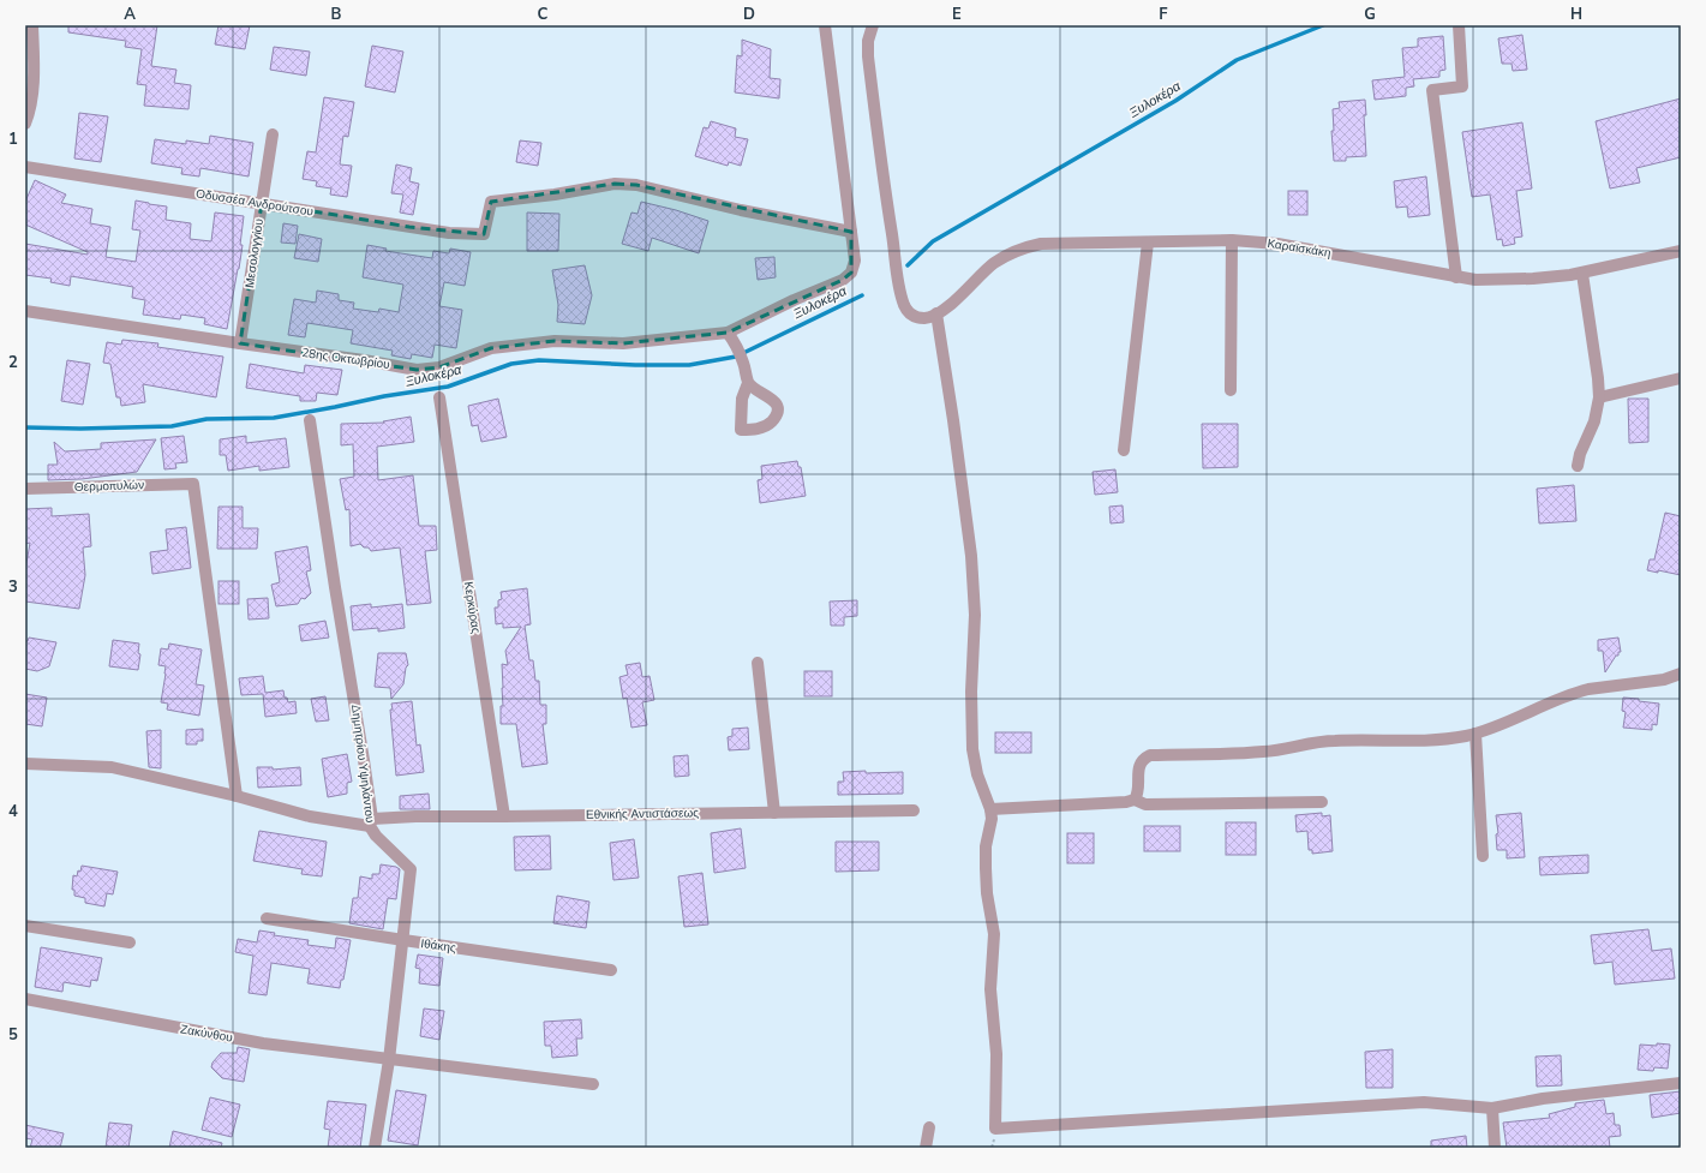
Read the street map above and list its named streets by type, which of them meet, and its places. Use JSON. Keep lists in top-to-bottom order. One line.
{"streets":{"street":["Οδυσσέα Ανδρούτσου","Καραϊσκάκη","Μεσολογγίου","28ης Οκτωβρίου","Θερμοπυλών","Κερκύρας","Δημητρίου Υψηλάντου","Εθνικής Αντιστάσεως","Ιθάκης","Ζακύνθου"]},"crossings":[["Οδυσσέα Ανδρούτσου","Μεσολογγίου"],["Οδυσσέα Ανδρούτσου","28ης Οκτωβρίου"],["Μεσολογγίου","28ης Οκτωβρίου"],["Θερμοπυλών","Εθνικής Αντιστάσεως"],["Κερκύρας","Εθνικής Αντιστάσεως"],["Δημητρίου Υψηλάντου","Εθνικής Αντιστάσεως"],["Δημητρίου Υψηλάντου","Ιθάκης"],["Δημητρίου Υψηλάντου","Ζακύνθου"]],"water":["Ξυλοκέρα"],"grid":{"columns":["A","B","C","D","E","F","G","H"],"rows":["1","2","3","4","5"]}}
